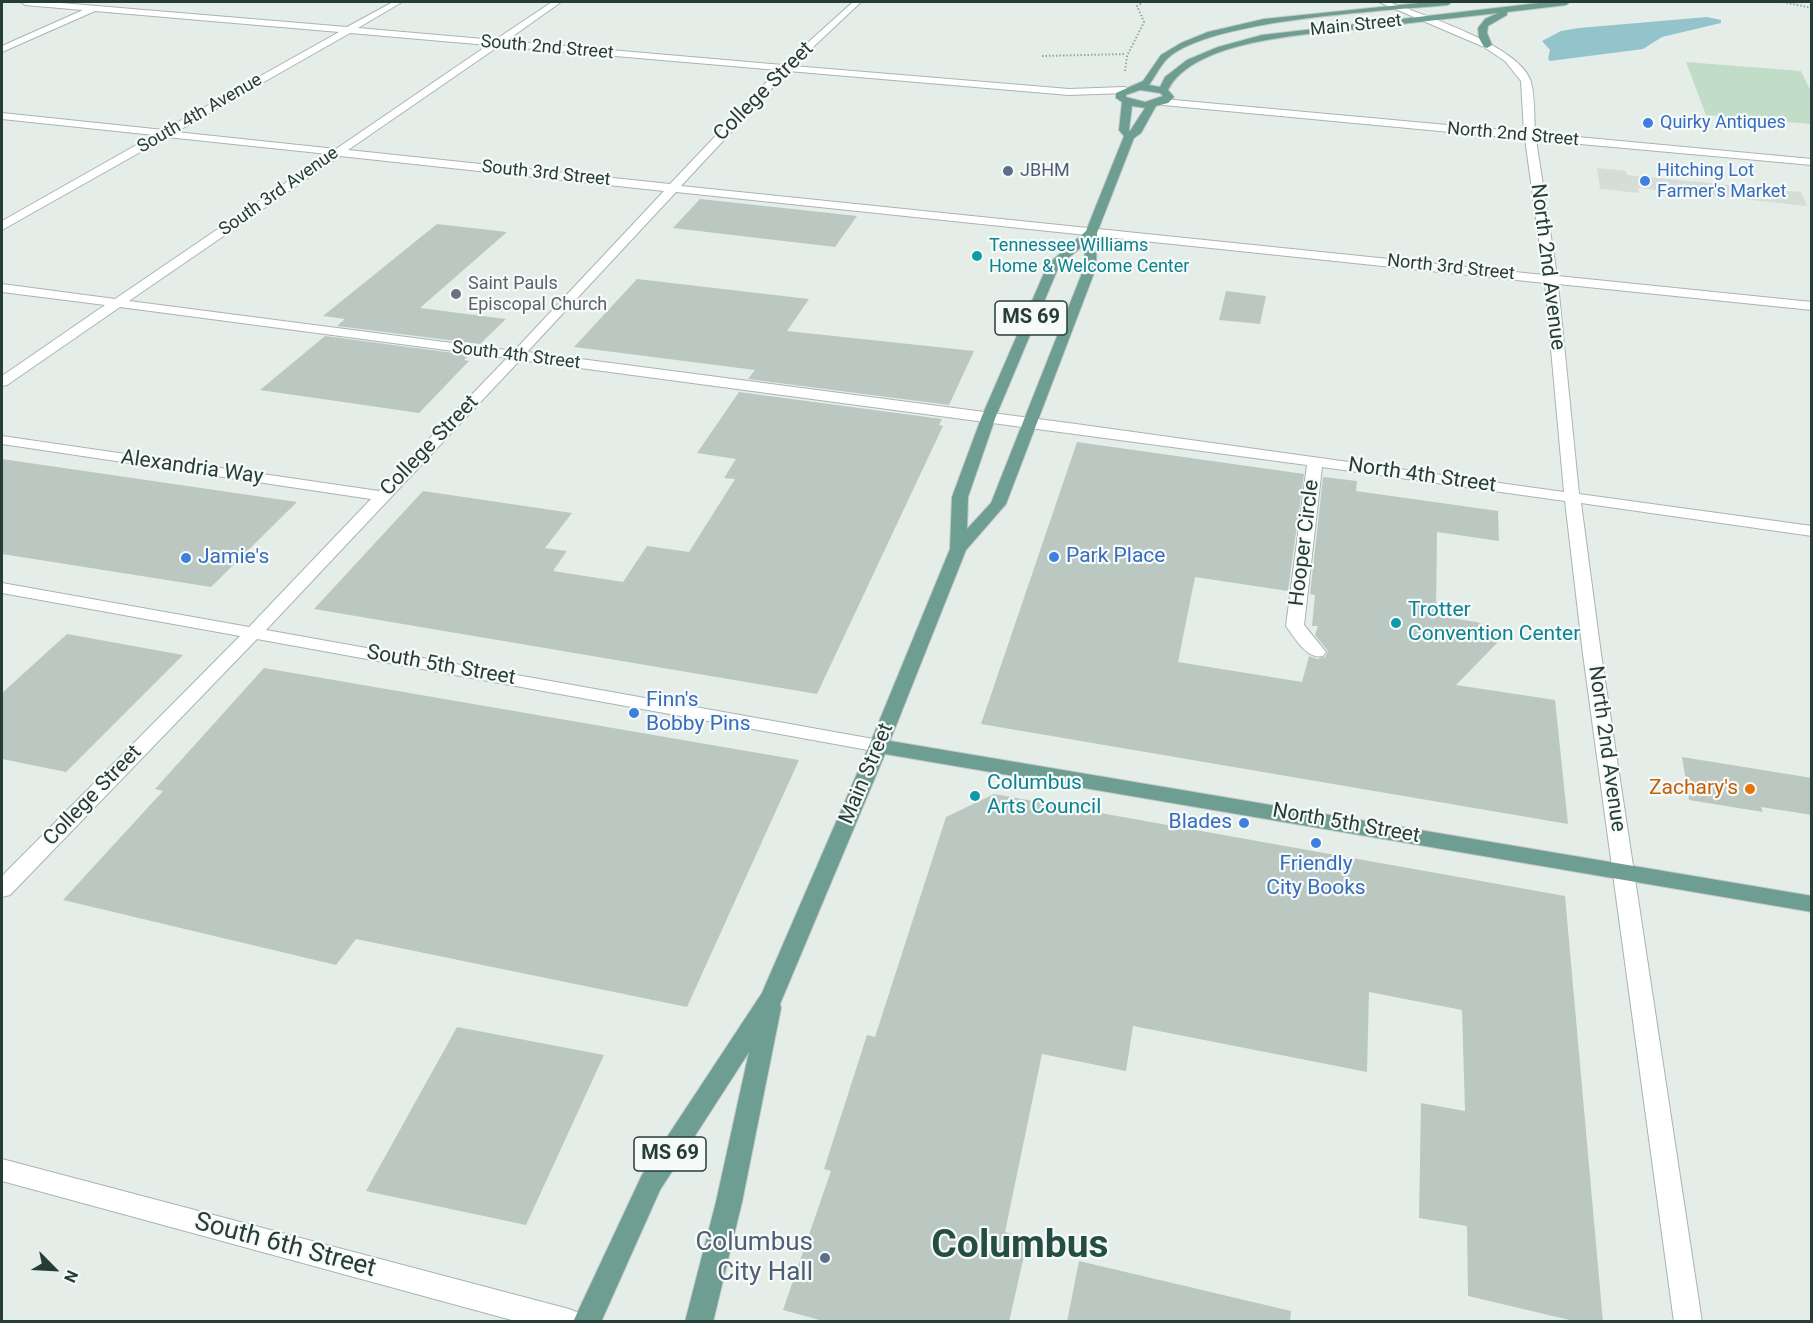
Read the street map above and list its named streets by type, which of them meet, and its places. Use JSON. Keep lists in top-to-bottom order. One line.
{"streets":{"main road":["Main Street","MS 69","North 5th Street"],"street":["South 2nd Street","College Street","South 4th Avenue","North 2nd Street","South 3rd Street","South 3rd Avenue","North 2nd Avenue","North 3rd Street","South 4th Street","Alexandria Way","North 4th Street","Hooper Circle","South 5th Street","South 6th Street"]},"crossings":[["Main Street","South 2nd Street"],["Main Street","North 2nd Street"],["Main Street","South 3rd Street"],["Main Street","North 2nd Avenue"],["Main Street","North 3rd Street"],["Main Street","South 4th Street"],["Main Street","North 4th Street"],["Main Street","South 5th Street"],["Main Street","North 5th Street"],["South 2nd Street","College Street"],["South 2nd Street","South 4th Avenue"],["South 2nd Street","South 3rd Avenue"],["College Street","South 3rd Street"],["College Street","South 4th Street"],["College Street","Alexandria Way"],["College Street","South 5th Street"],["South 4th Avenue","South 3rd Street"],["North 2nd Street","North 2nd Avenue"],["South 3rd Street","South 3rd Avenue"],["South 3rd Street","North 3rd Street"],["South 3rd Avenue","South 4th Street"],["North 2nd Avenue","North 3rd Street"],["North 2nd Avenue","North 4th Street"],["North 2nd Avenue","North 5th Street"],["South 4th Street","North 4th Street"],["North 4th Street","Hooper Circle"],["South 5th Street","North 5th Street"]],"districts":["Columbus"],"places":["Quirky Antiques","JBHM","Hitching Lot Farmer's Market","Tennessee Williams Home & Welcome Center","Saint Pauls Episcopal Church","Park Place","Jamie's","Trotter Convention Center","Finn's Bobby Pins","Zachary's","Columbus Arts Council","Blades","Friendly City Books","Columbus City Hall"],"north":"bottom right"}
